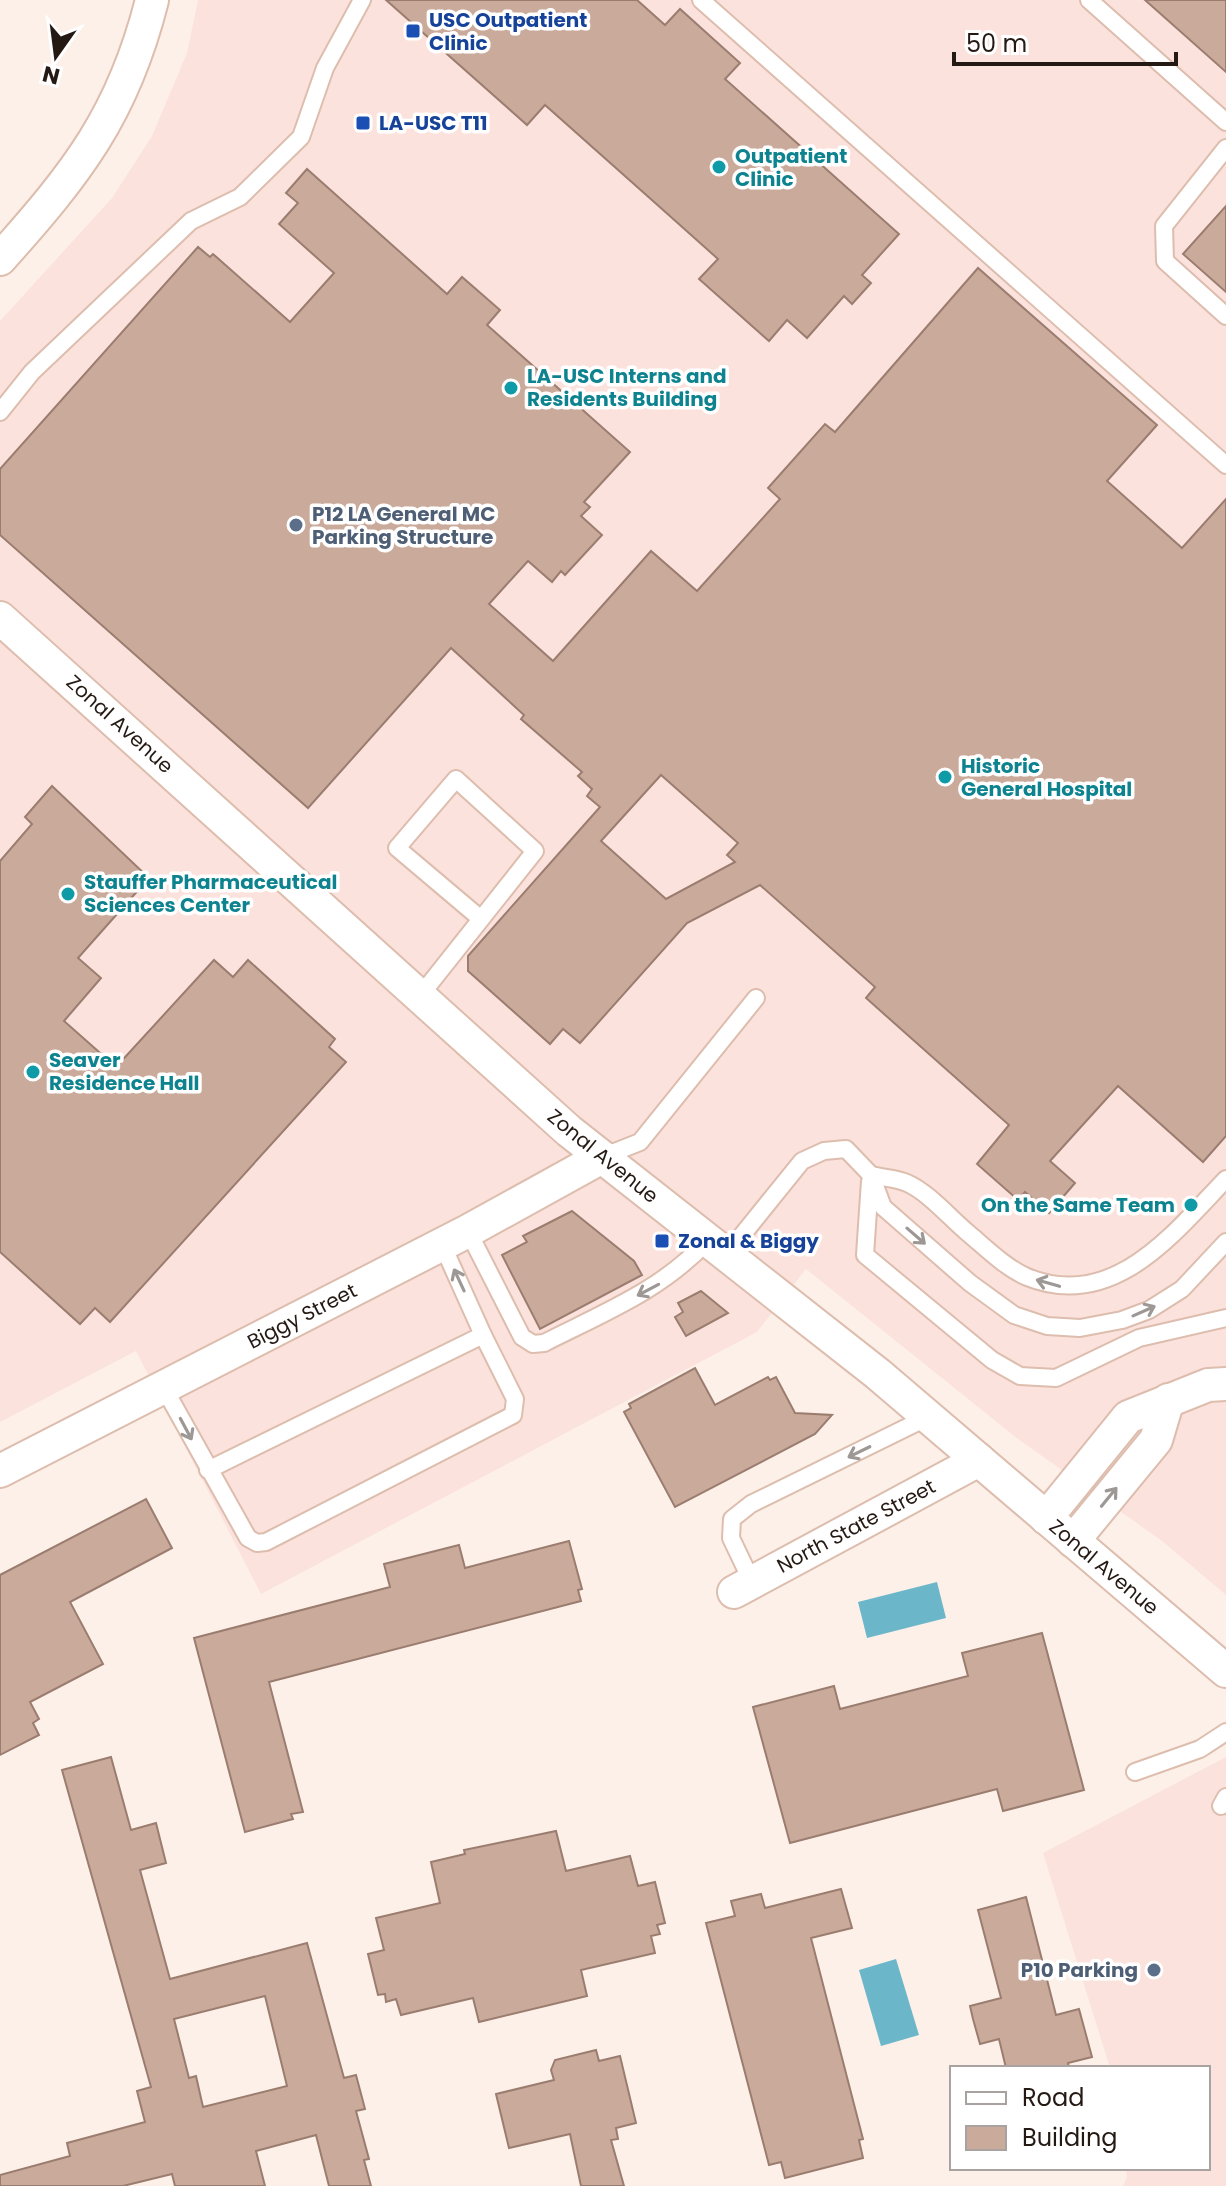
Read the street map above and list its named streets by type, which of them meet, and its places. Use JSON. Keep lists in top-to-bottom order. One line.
{"streets":{"street":["Zonal Avenue","Biggy Street","North State Street"]},"crossings":[["Zonal Avenue","Biggy Street"],["Zonal Avenue","North State Street"]],"places":{"transit":["USC Outpatient Clinic","LA-USC T11","Zonal & Biggy"],"other":["Outpatient Clinic","LA-USC Interns and Residents Building","P12 LA General MC Parking Structure","Historic General Hospital","Stauffer Pharmaceutical Sciences Center","Seaver Residence Hall","On the Same Team","P10 Parking"]},"legend":["Road","Building"],"scale_bar":"50 m","north":"bottom"}
